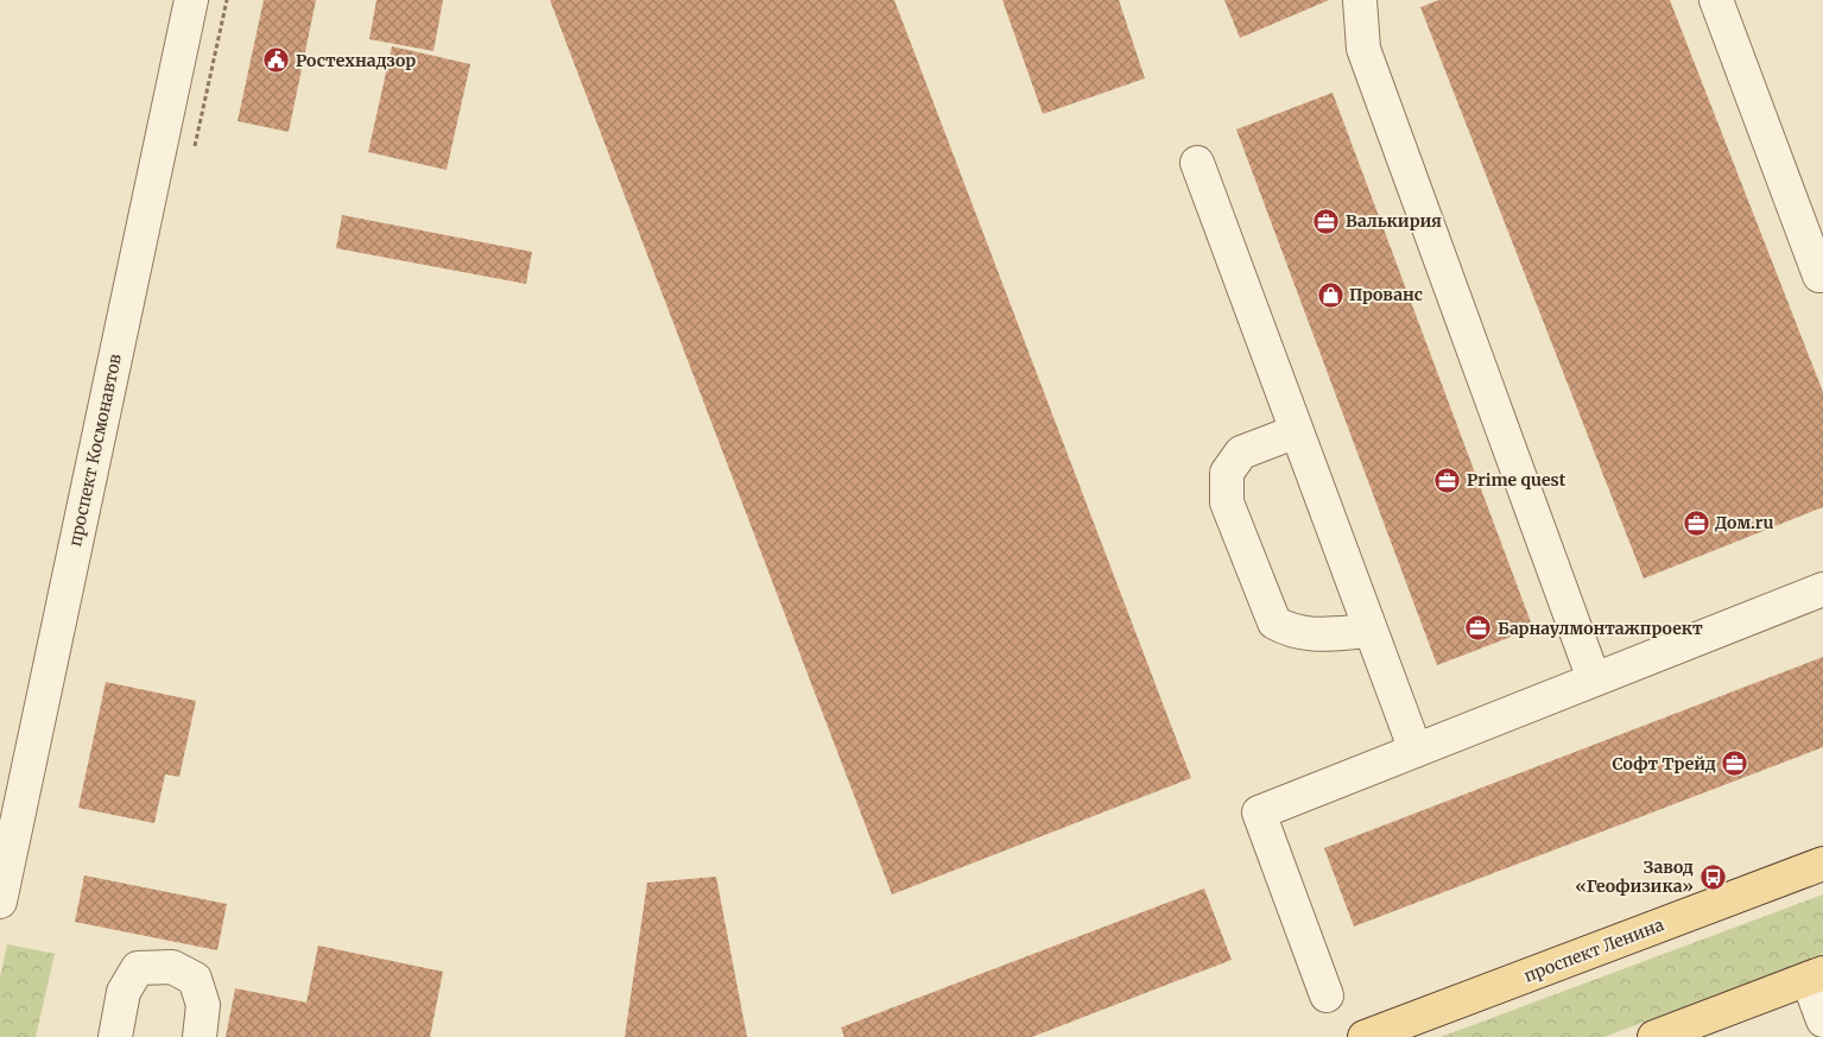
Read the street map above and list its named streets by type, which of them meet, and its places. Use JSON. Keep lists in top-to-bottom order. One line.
{"streets":{"main road":["проспект Ленина"],"street":["проспект Космонавтов"]},"places":{"public building":["Ростехнадзор"],"office":["Валькирия","Prime quest","Дом.ru","Барнаулмонтажпроект","Софт Трейд"],"shop":["Прованс"],"bus stop":["Завод «Геофизика»"]}}
